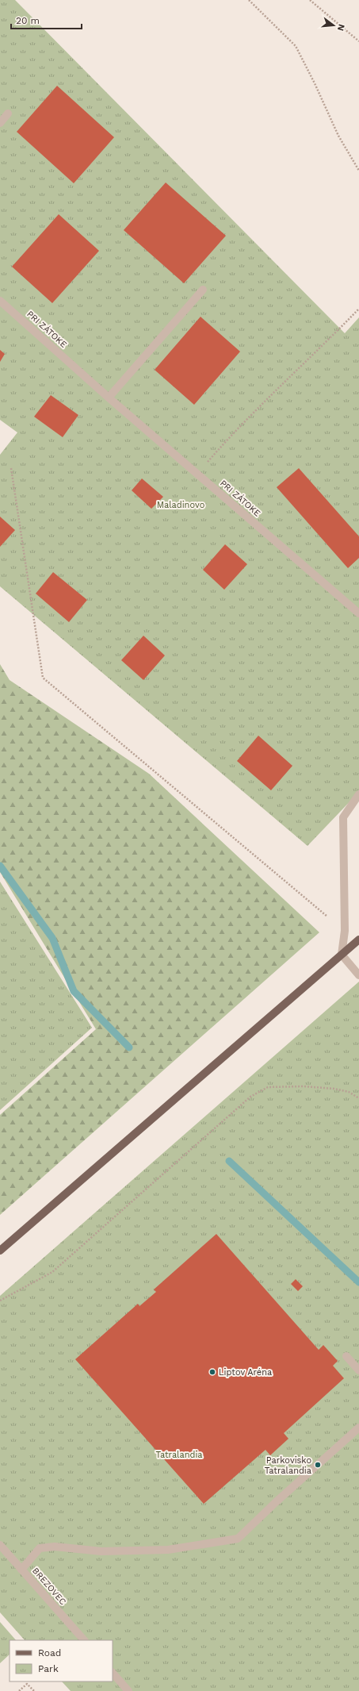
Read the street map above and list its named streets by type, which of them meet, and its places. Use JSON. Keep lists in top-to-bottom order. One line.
{"streets":{"street":["PRI ZÁTOKE","BREZOVEC"]},"parks":["Maladinovo","Tatralandia"],"places":["Liptov Aréna","Parkovisko Tatralandia"],"legend":["Road","Park"],"scale_bar":"20 m","north":"right"}
